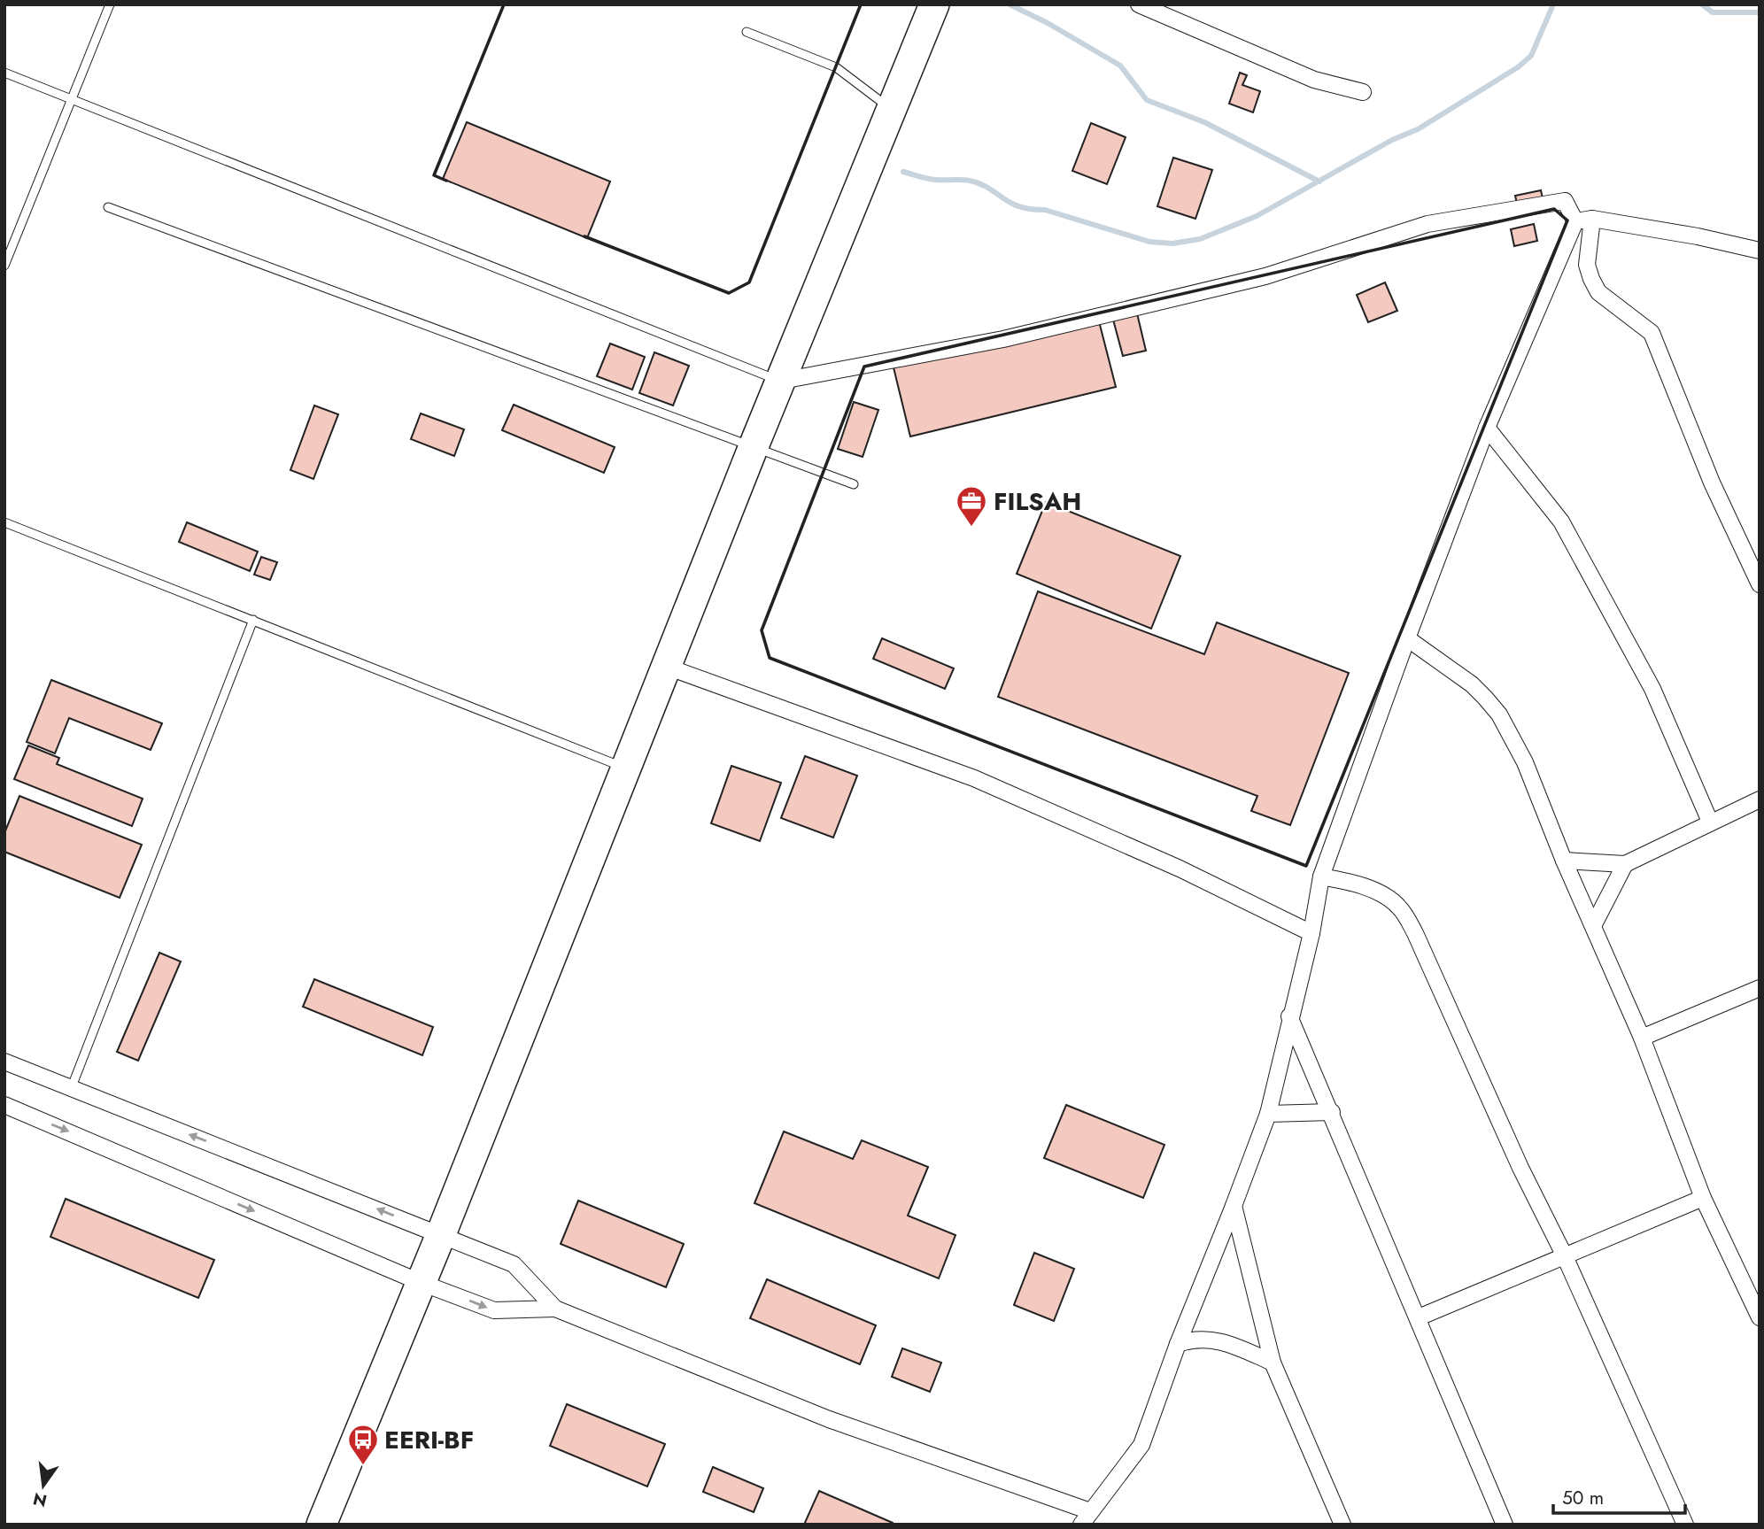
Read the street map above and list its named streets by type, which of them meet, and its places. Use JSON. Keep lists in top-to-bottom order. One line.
{"places":{"office":["FILSAH"],"bus stop":["EERI-BF"]},"scale_bar":"50 m","north":"bottom"}
